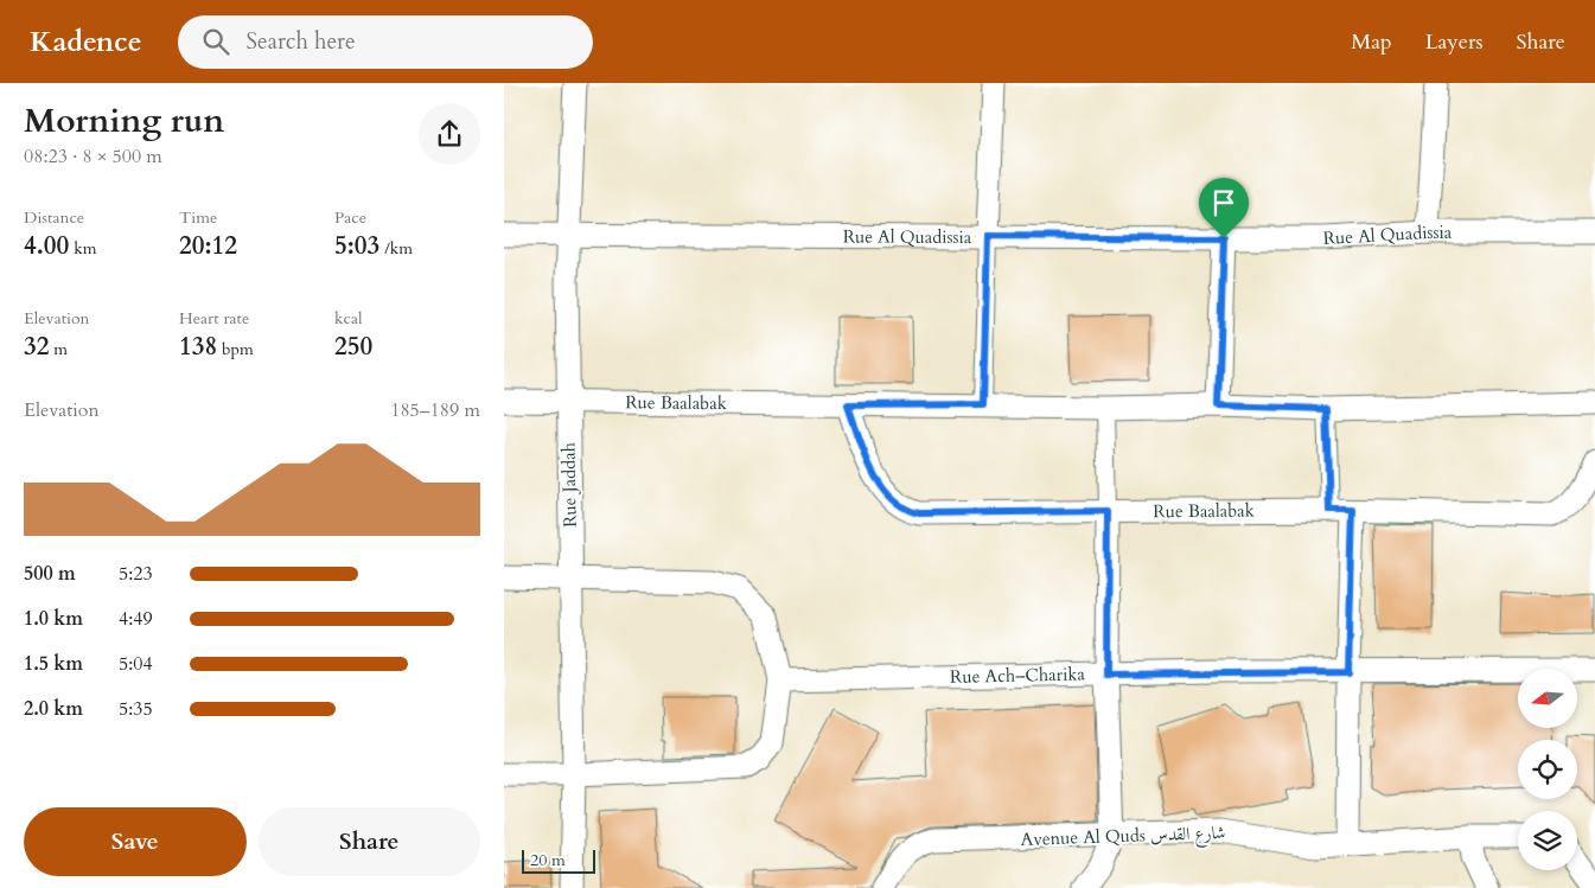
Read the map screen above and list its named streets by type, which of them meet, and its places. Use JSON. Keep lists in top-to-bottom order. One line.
{"streets":{"street":["Rue Al Quadissia","Rue Baalabak","Rue Jaddah","Rue Ach–Charika","Avenue Al Quds شارع القدس"]},"crossings":[["Rue Al Quadissia","Rue Jaddah"],["Rue Baalabak","Rue Jaddah"]],"scale_bar":"20 m","north":"left","page":{"header":"Kadence","search":"Search here","nav":["Map","Layers","Share"],"heading":["Morning run","08:23 · 8 × 500 m"],"stats":[["Distance","4.00 km"],["Time","20:12"],["Pace","5:03 /km"],["Elevation","32 m"],["Heart rate","138 bpm"],["kcal","250"]],"chart":["Elevation","185–189 m"],"list":[{"name":"500 m","note":"5:23"},{"name":"1.0 km","note":"4:49"},{"name":"1.5 km","note":"5:04"},{"name":"2.0 km","note":"5:35"}],"buttons":["Save","Share"],"scale":"20 m"}}
